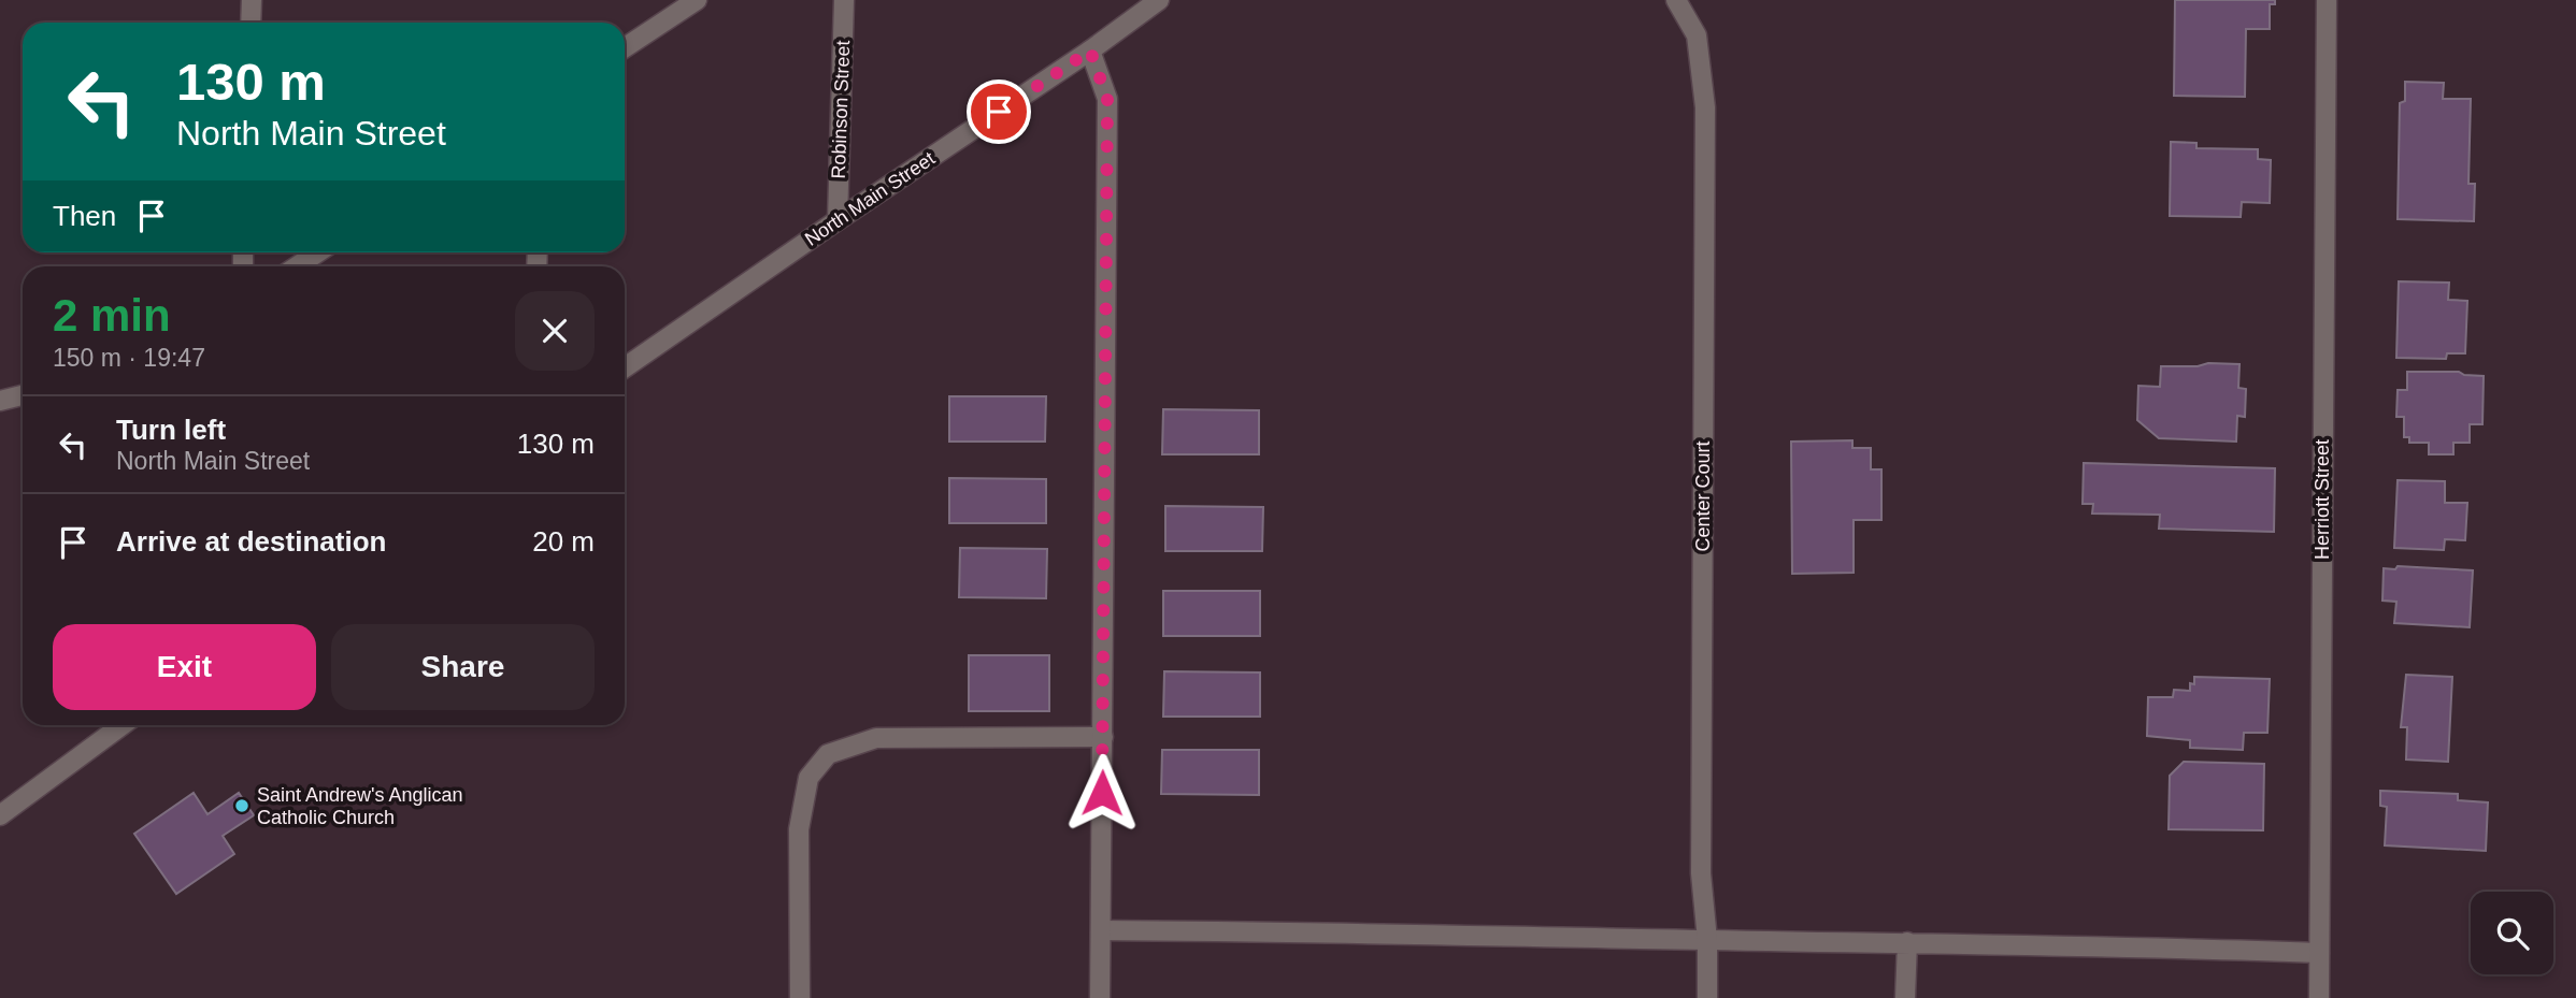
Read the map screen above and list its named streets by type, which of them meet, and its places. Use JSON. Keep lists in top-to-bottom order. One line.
{"streets":{"street":["Robinson Street","North Main Street","Center Court","Herriott Street"]},"crossings":[["Robinson Street","North Main Street"]],"places":["Saint Andrew's Anglican Catholic Church"],"page":{"turn":["130 m","North Main Street"],"then":"Then","heading":["2 min","150 m · 19:47"],"list":[{"name":"Turn left","note":"North Main Street","value":"130 m"},{"name":"Arrive at destination","value":"20 m"}],"buttons":["Exit","Share"]}}
